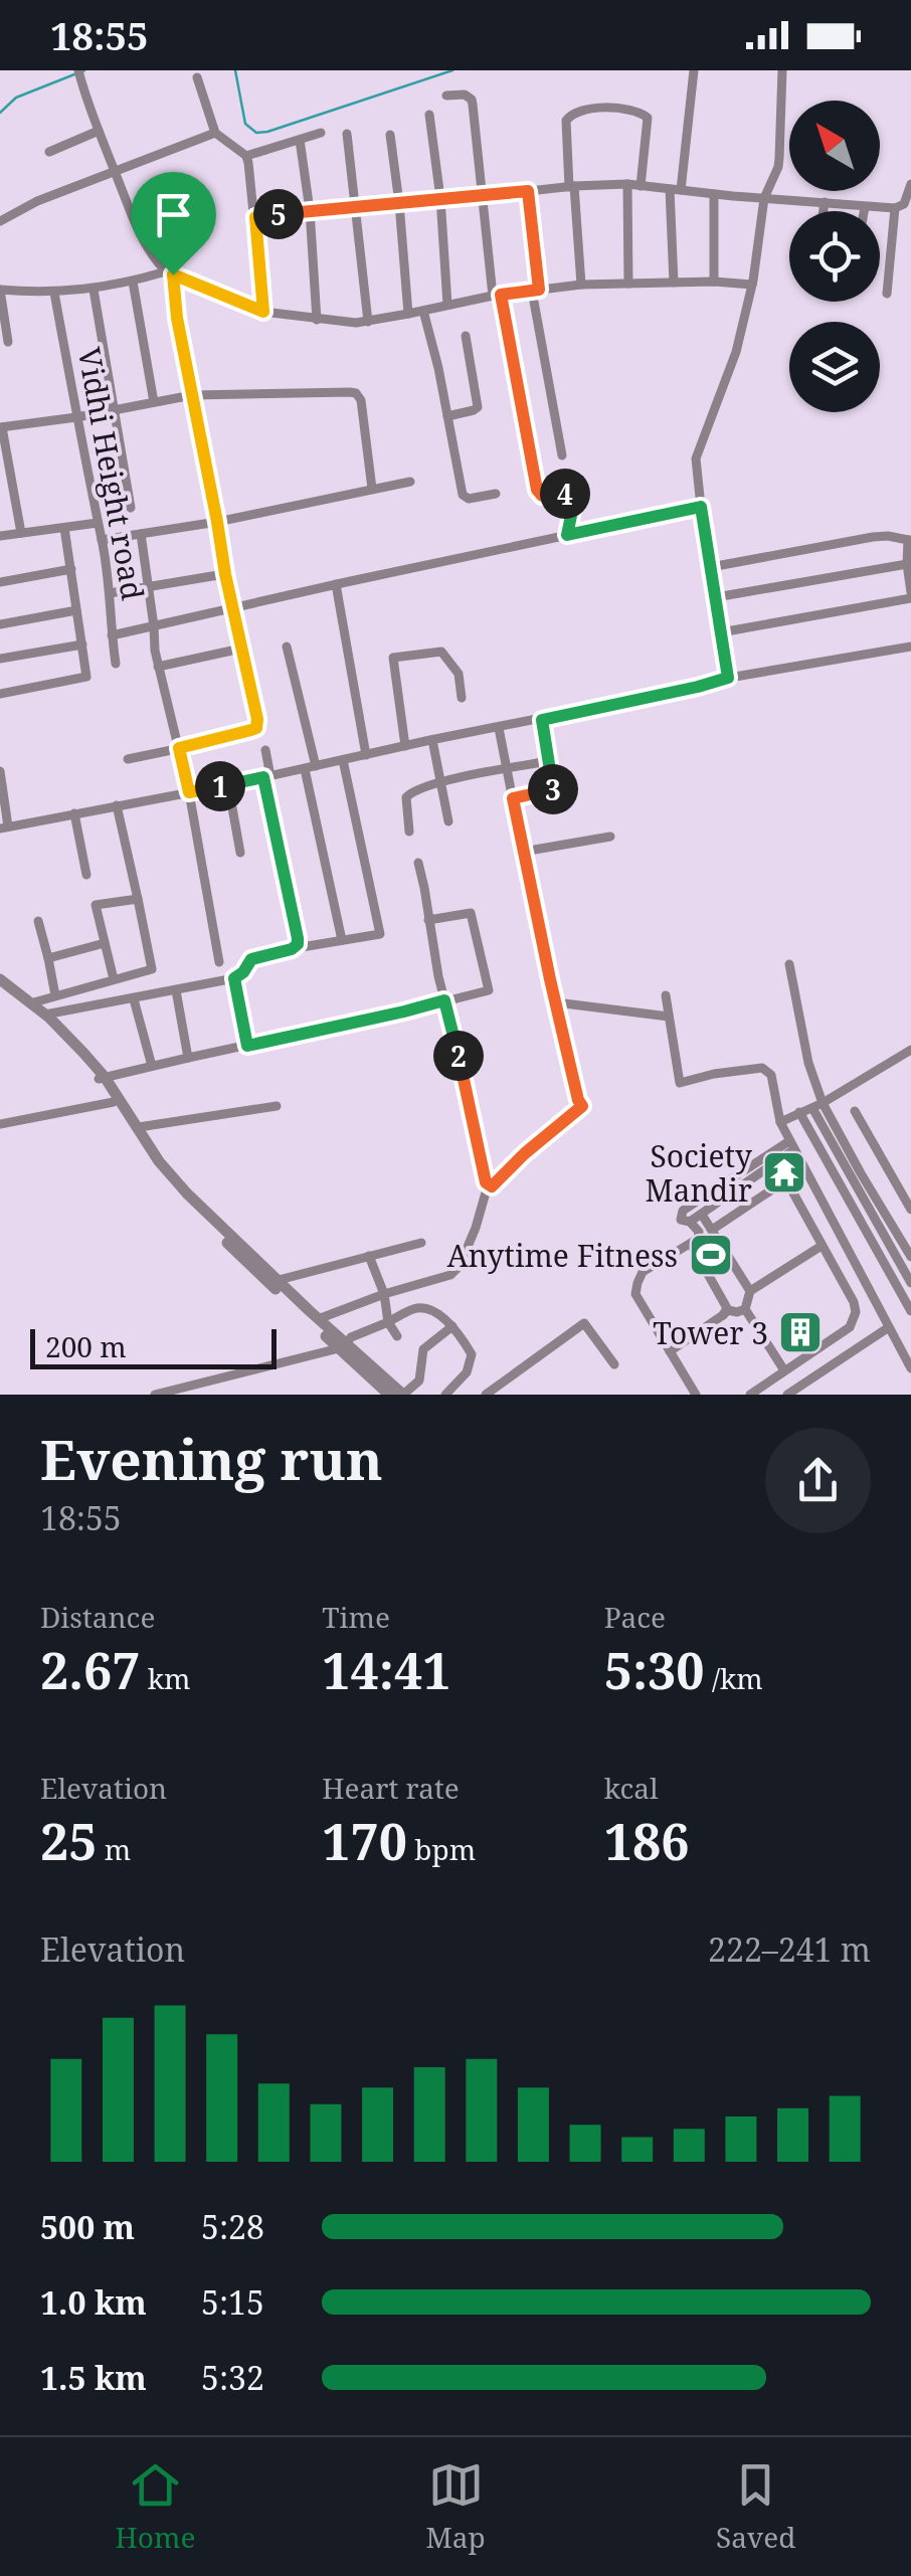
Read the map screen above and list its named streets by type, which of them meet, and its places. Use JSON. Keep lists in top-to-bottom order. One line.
{"streets":{"street":["Vidhi Height road"]},"places":{"temple":["Society Mandir"],"sports":["Anytime Fitness"],"building":["Tower 3"]},"scale_bar":"200 m","north":"top left","page":{"status":"18:55","pins":["5","4","1","3","2"],"scale":"200 m","heading":["Evening run","18:55"],"stats":[["Distance","2.67 km"],["Time","14:41"],["Pace","5:30 /km"],["Elevation","25 m"],["Heart rate","170 bpm"],["kcal","186"]],"chart":["Elevation","222–241 m"],"list":[{"name":"500 m","note":"5:28"},{"name":"1.0 km","note":"5:15"},{"name":"1.5 km","note":"5:32"}],"tabs":["Home","Map","Saved"]}}
